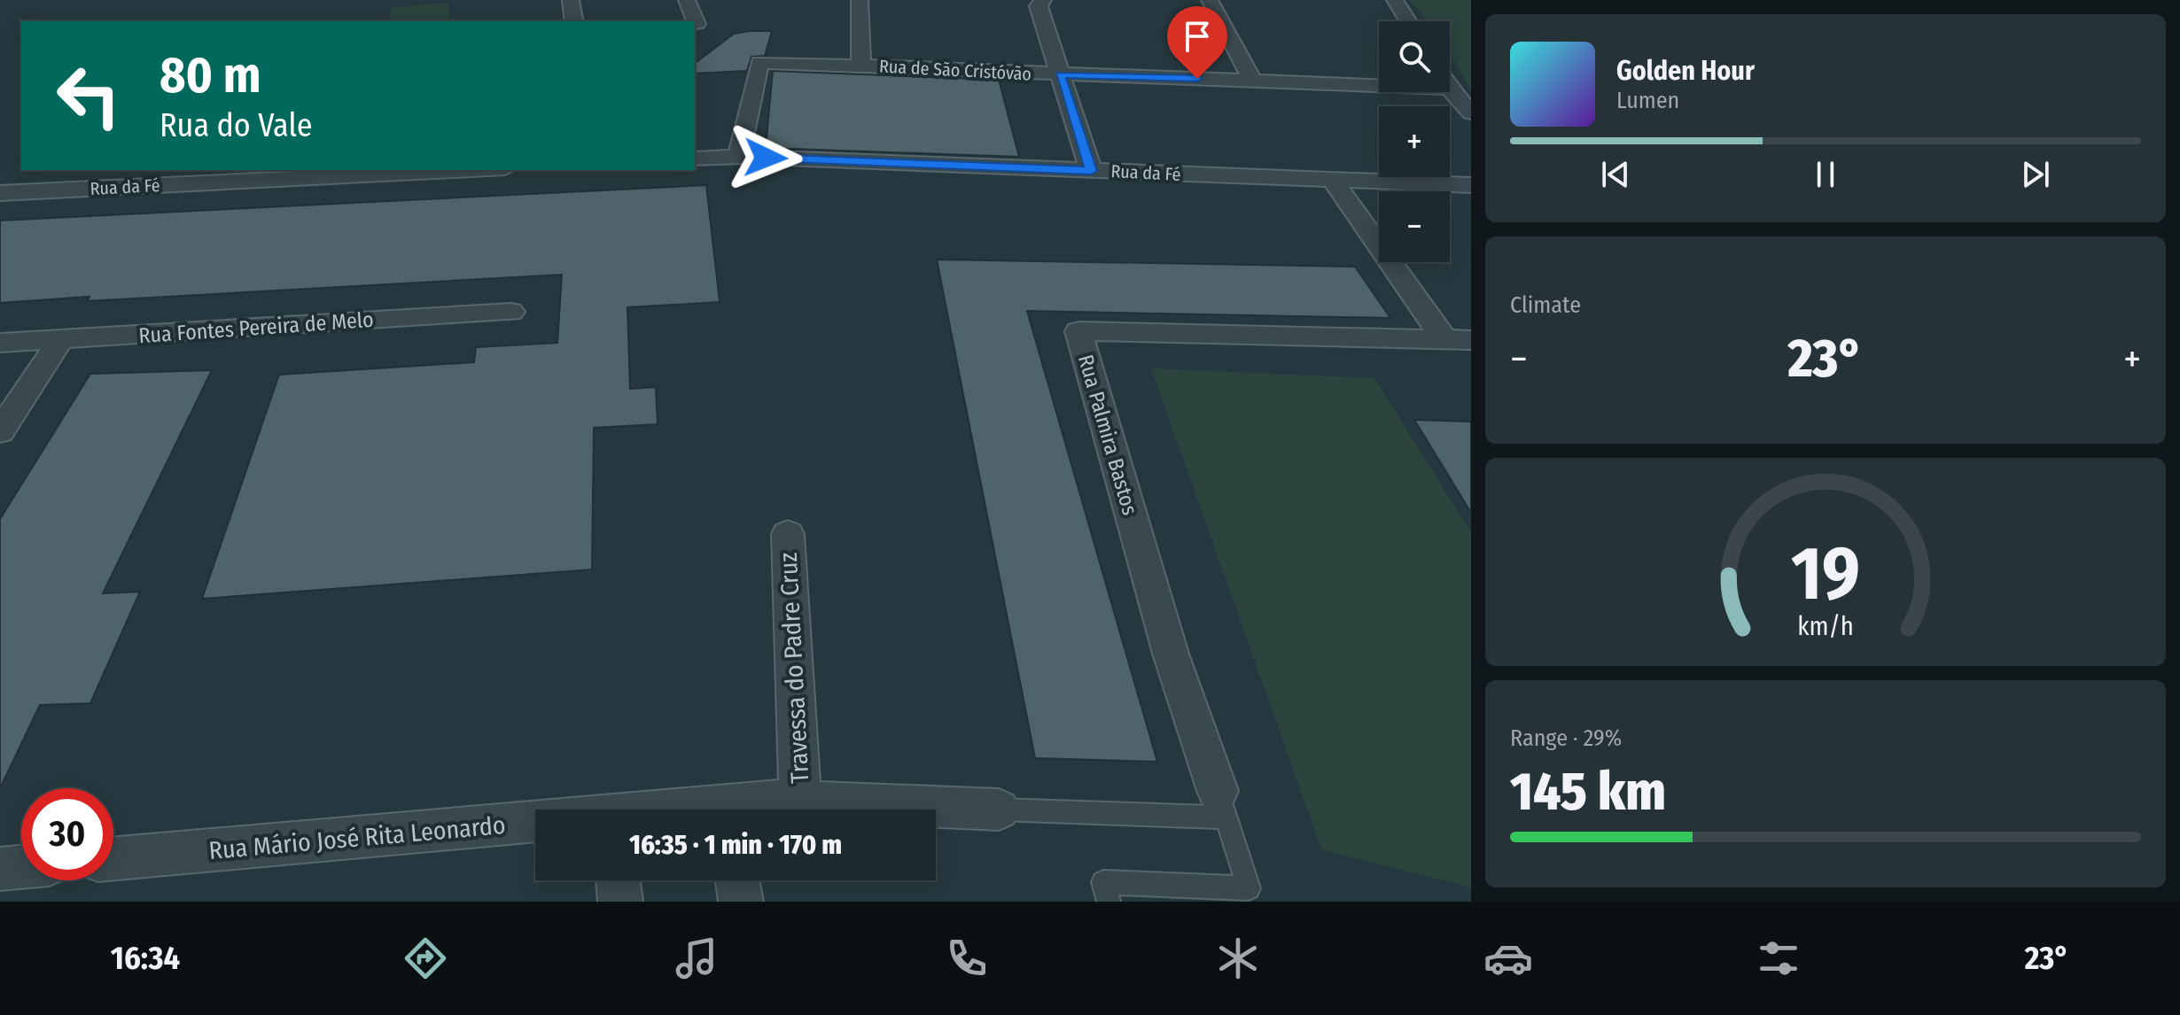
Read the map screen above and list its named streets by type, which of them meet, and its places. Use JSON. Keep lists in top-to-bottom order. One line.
{"streets":{"street":["Rua de São Cristóvão","Rua da Fé","Rua Fontes Pereira de Melo","Rua Palmira Bastos","Travessa do Padre Cruz","Rua Mário José Rita Leonardo"]},"crossings":[["Rua de São Cristóvão","Rua da Fé"],["Travessa do Padre Cruz","Rua Mário José Rita Leonardo"]],"page":{"map_buttons":["+","−"],"turn":["80 m","Rua do Vale"],"song":["Golden Hour","Lumen"],"tile":["Climate",["Range · 29%","145 km"]],"heat":["−","23°","+"],"limit":"30","trip":"16:35 · 1 min · 170 m","tabs":["16:34","23°"],"gauge":["19","km/h"]}}
